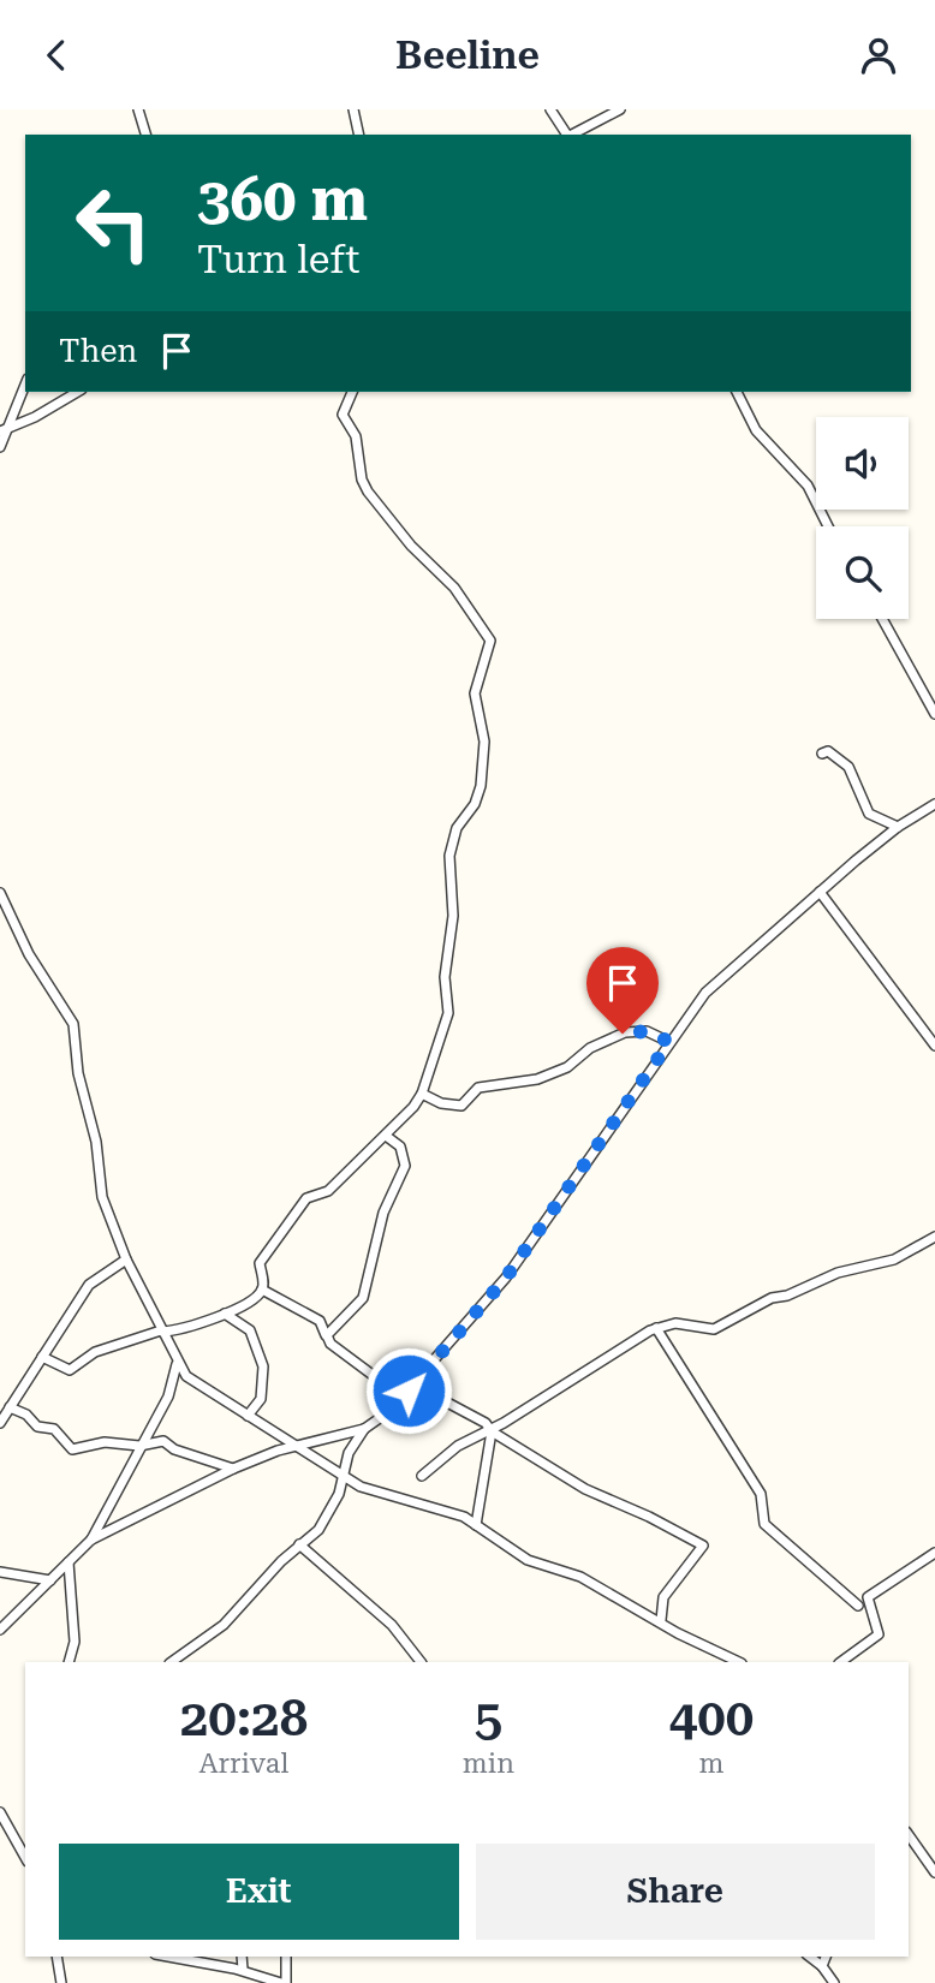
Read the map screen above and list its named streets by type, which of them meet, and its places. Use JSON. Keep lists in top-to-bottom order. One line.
{"page":{"header":"Beeline","turn":["360 m","Turn left"],"then":"Then","eta":["20:28","Arrival","5","min","400","m"],"buttons":["Exit","Share"]}}
